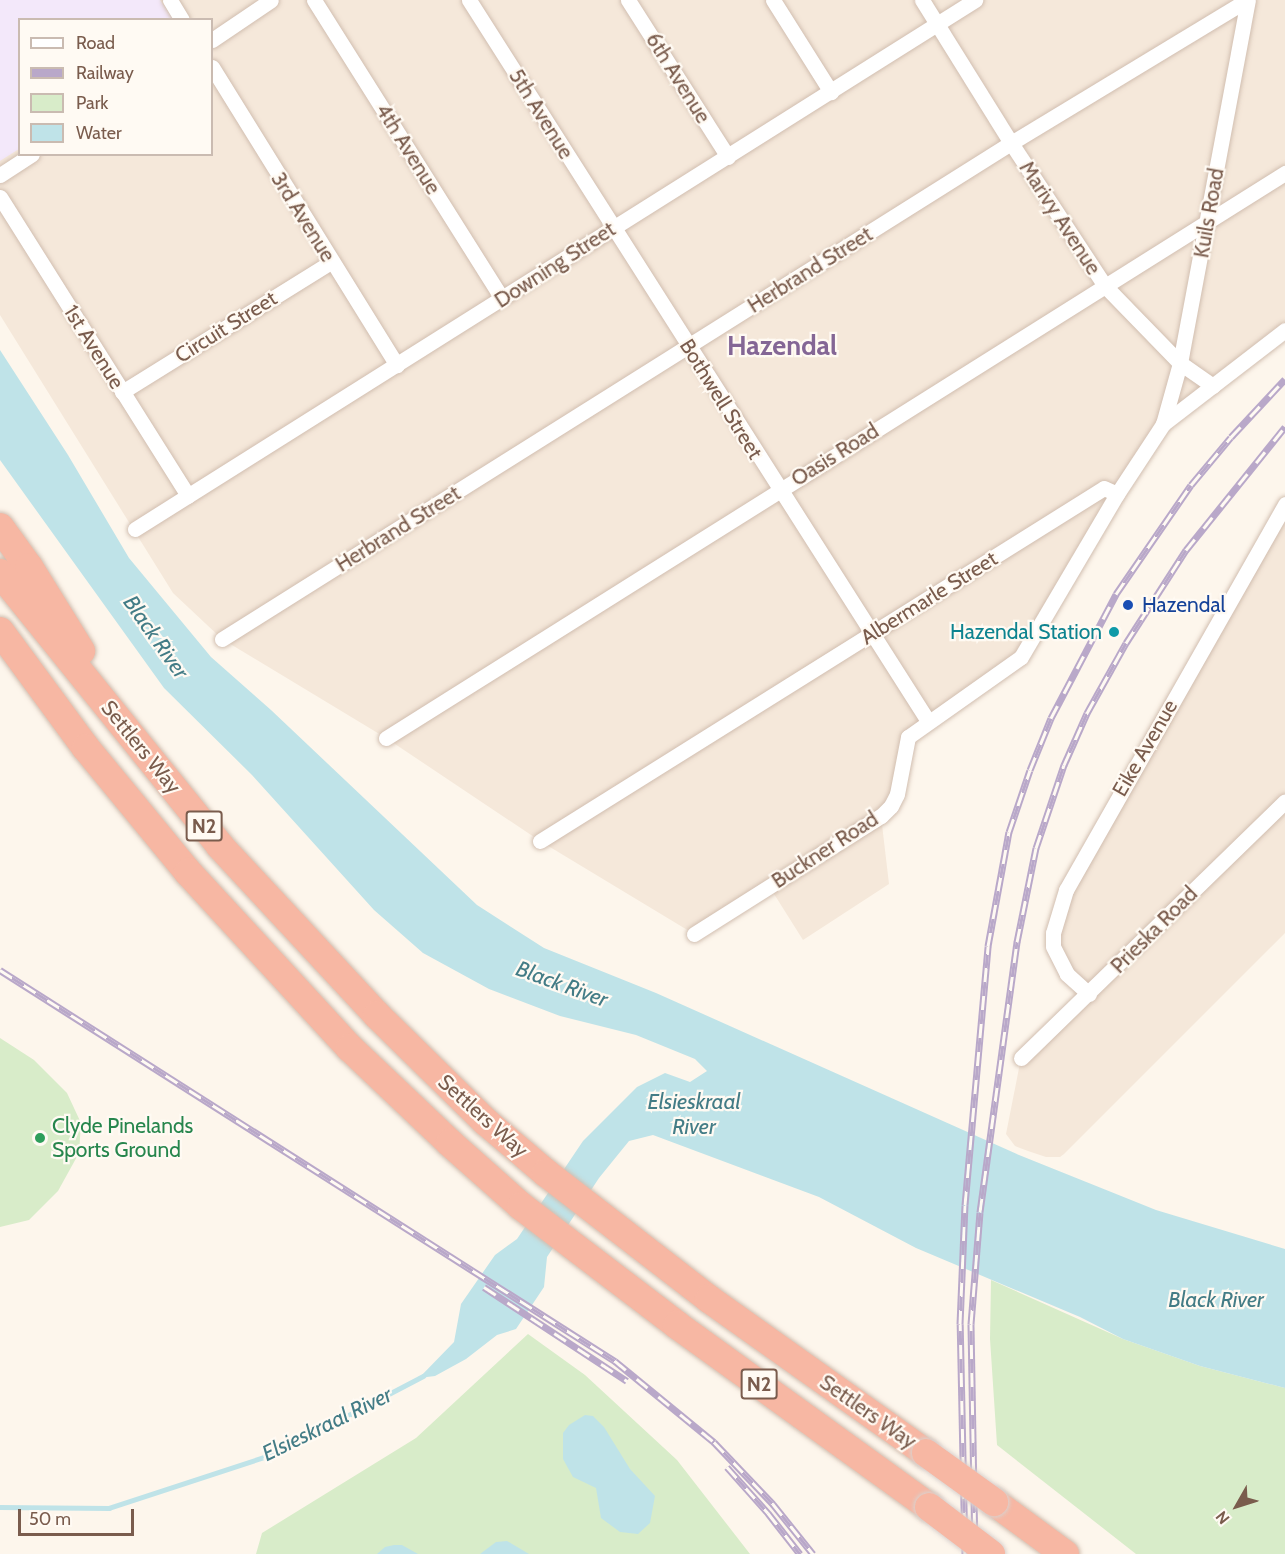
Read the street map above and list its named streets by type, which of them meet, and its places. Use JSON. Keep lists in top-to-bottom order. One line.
{"streets":{"highway":["Settlers Way","N2"],"street":["6th Avenue","5th Avenue","4th Avenue","Kuils Road","3rd Avenue","Marivy Avenue","Downing Street","Herbrand Street","Circuit Street","1st Avenue","Bothwell Street","Oasis Road","Albermarle Street","Eike Avenue","Buckner Road","Prieska Road"]},"crossings":[["6th Avenue","Downing Street"],["5th Avenue","Downing Street"],["5th Avenue","Bothwell Street"],["4th Avenue","Downing Street"],["Kuils Road","Marivy Avenue"],["Kuils Road","Herbrand Street"],["Kuils Road","Oasis Road"],["3rd Avenue","Downing Street"],["3rd Avenue","Circuit Street"],["Marivy Avenue","Downing Street"],["Marivy Avenue","Herbrand Street"],["Marivy Avenue","Oasis Road"],["Downing Street","1st Avenue"],["Downing Street","Bothwell Street"],["Herbrand Street","Bothwell Street"],["Circuit Street","1st Avenue"],["Bothwell Street","Oasis Road"],["Bothwell Street","Albermarle Street"],["Bothwell Street","Buckner Road"],["Albermarle Street","Buckner Road"],["Eike Avenue","Prieska Road"]],"districts":["Hazendal"],"water":["Black River","Elsieskraal River"],"places":["Hazendal","Hazendal Station","Clyde Pinelands Sports Ground"],"legend":["Road","Railway","Park","Water"],"scale_bar":"50 m","north":"bottom left"}
